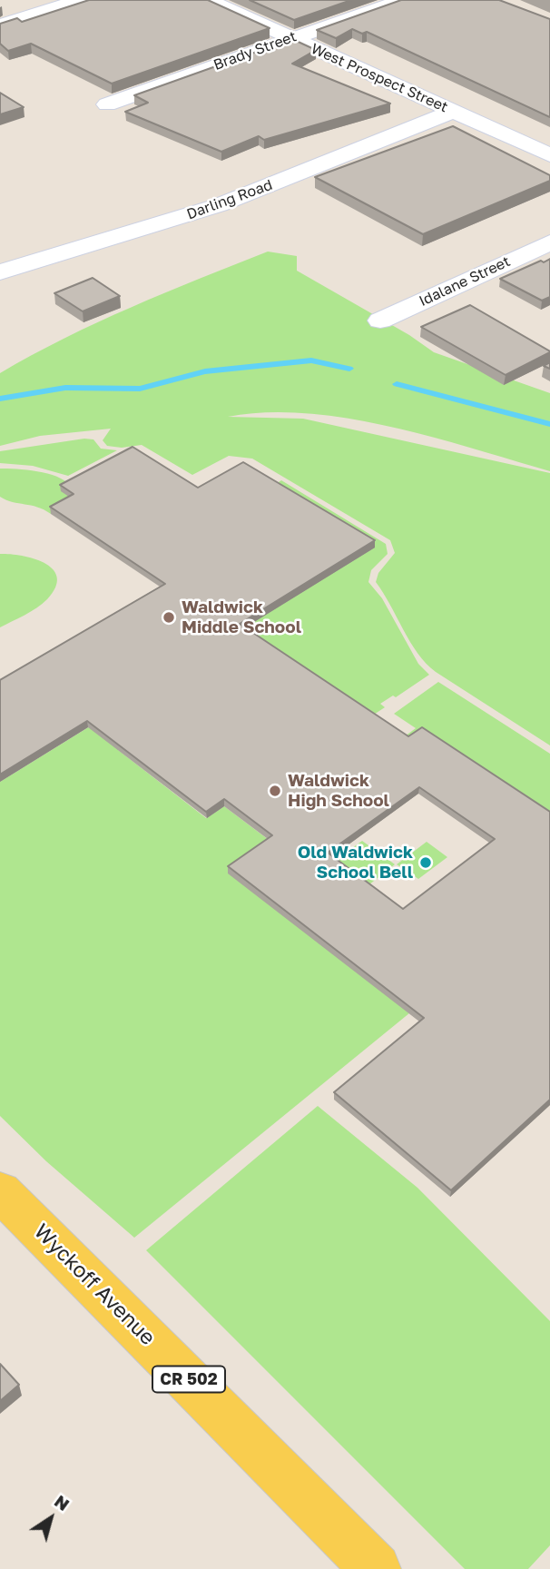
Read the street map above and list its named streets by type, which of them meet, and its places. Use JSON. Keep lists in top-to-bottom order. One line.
{"streets":{"main road":["Wyckoff Avenue","CR 502"],"street":["Brady Street","West Prospect Street","Darling Road","Idalane Street"]},"crossings":[["Brady Street","West Prospect Street"],["West Prospect Street","Darling Road"]],"places":["Waldwick Middle School","Waldwick High School","Old Waldwick School Bell"],"north":"top right"}
